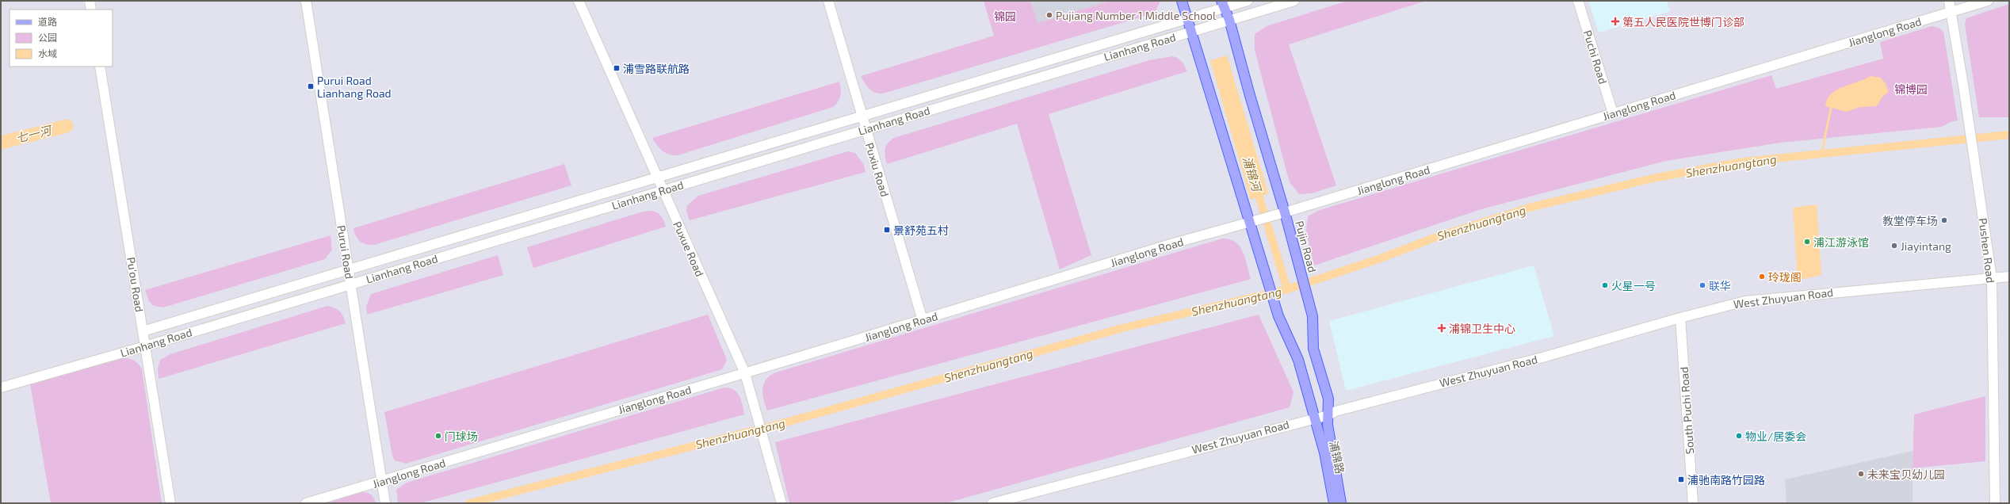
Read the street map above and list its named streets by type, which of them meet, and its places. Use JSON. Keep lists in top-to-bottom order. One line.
{"streets":{"main road":["Pujin Road","浦锦路"],"street":["Jianglong Road","Lianhang Road","Puchi Road","Puxiu Road","Puxue Road","Pushen Road","Purui Road","Pu'ou Road","West Zhuyuan Road","South Puchi Road"]},"crossings":[["Jianglong Road","Puchi Road"],["Jianglong Road","Puxiu Road"],["Jianglong Road","Pujin Road"],["Jianglong Road","Puxue Road"],["Jianglong Road","Pushen Road"],["Jianglong Road","Purui Road"],["Jianglong Road","浦锦路"],["Lianhang Road","Puxiu Road"],["Lianhang Road","Pujin Road"],["Lianhang Road","Puxue Road"],["Lianhang Road","Purui Road"],["Lianhang Road","Pu'ou Road"],["Pujin Road","West Zhuyuan Road"],["Pushen Road","West Zhuyuan Road"],["West Zhuyuan Road","South Puchi Road"],["West Zhuyuan Road","浦锦路"]],"water":["七一河","Shenzhuangtang","浦锦河"],"parks":["锦园","锦博园"],"places":{"other":["Pujiang Number 1 Middle School","教堂停车场","浦江游泳馆","Jiayintang","玲珑阁","火星一号","联华","门球场","物业/居委会","未来宝贝幼儿园"],"health":["第五人民医院世博门诊部","浦锦卫生中心"],"transit":["浦雪路联航路","Purui Road Lianhang Road","景舒苑五村","浦驰南路竹园路"]},"legend":["道路","公园","水域"]}
